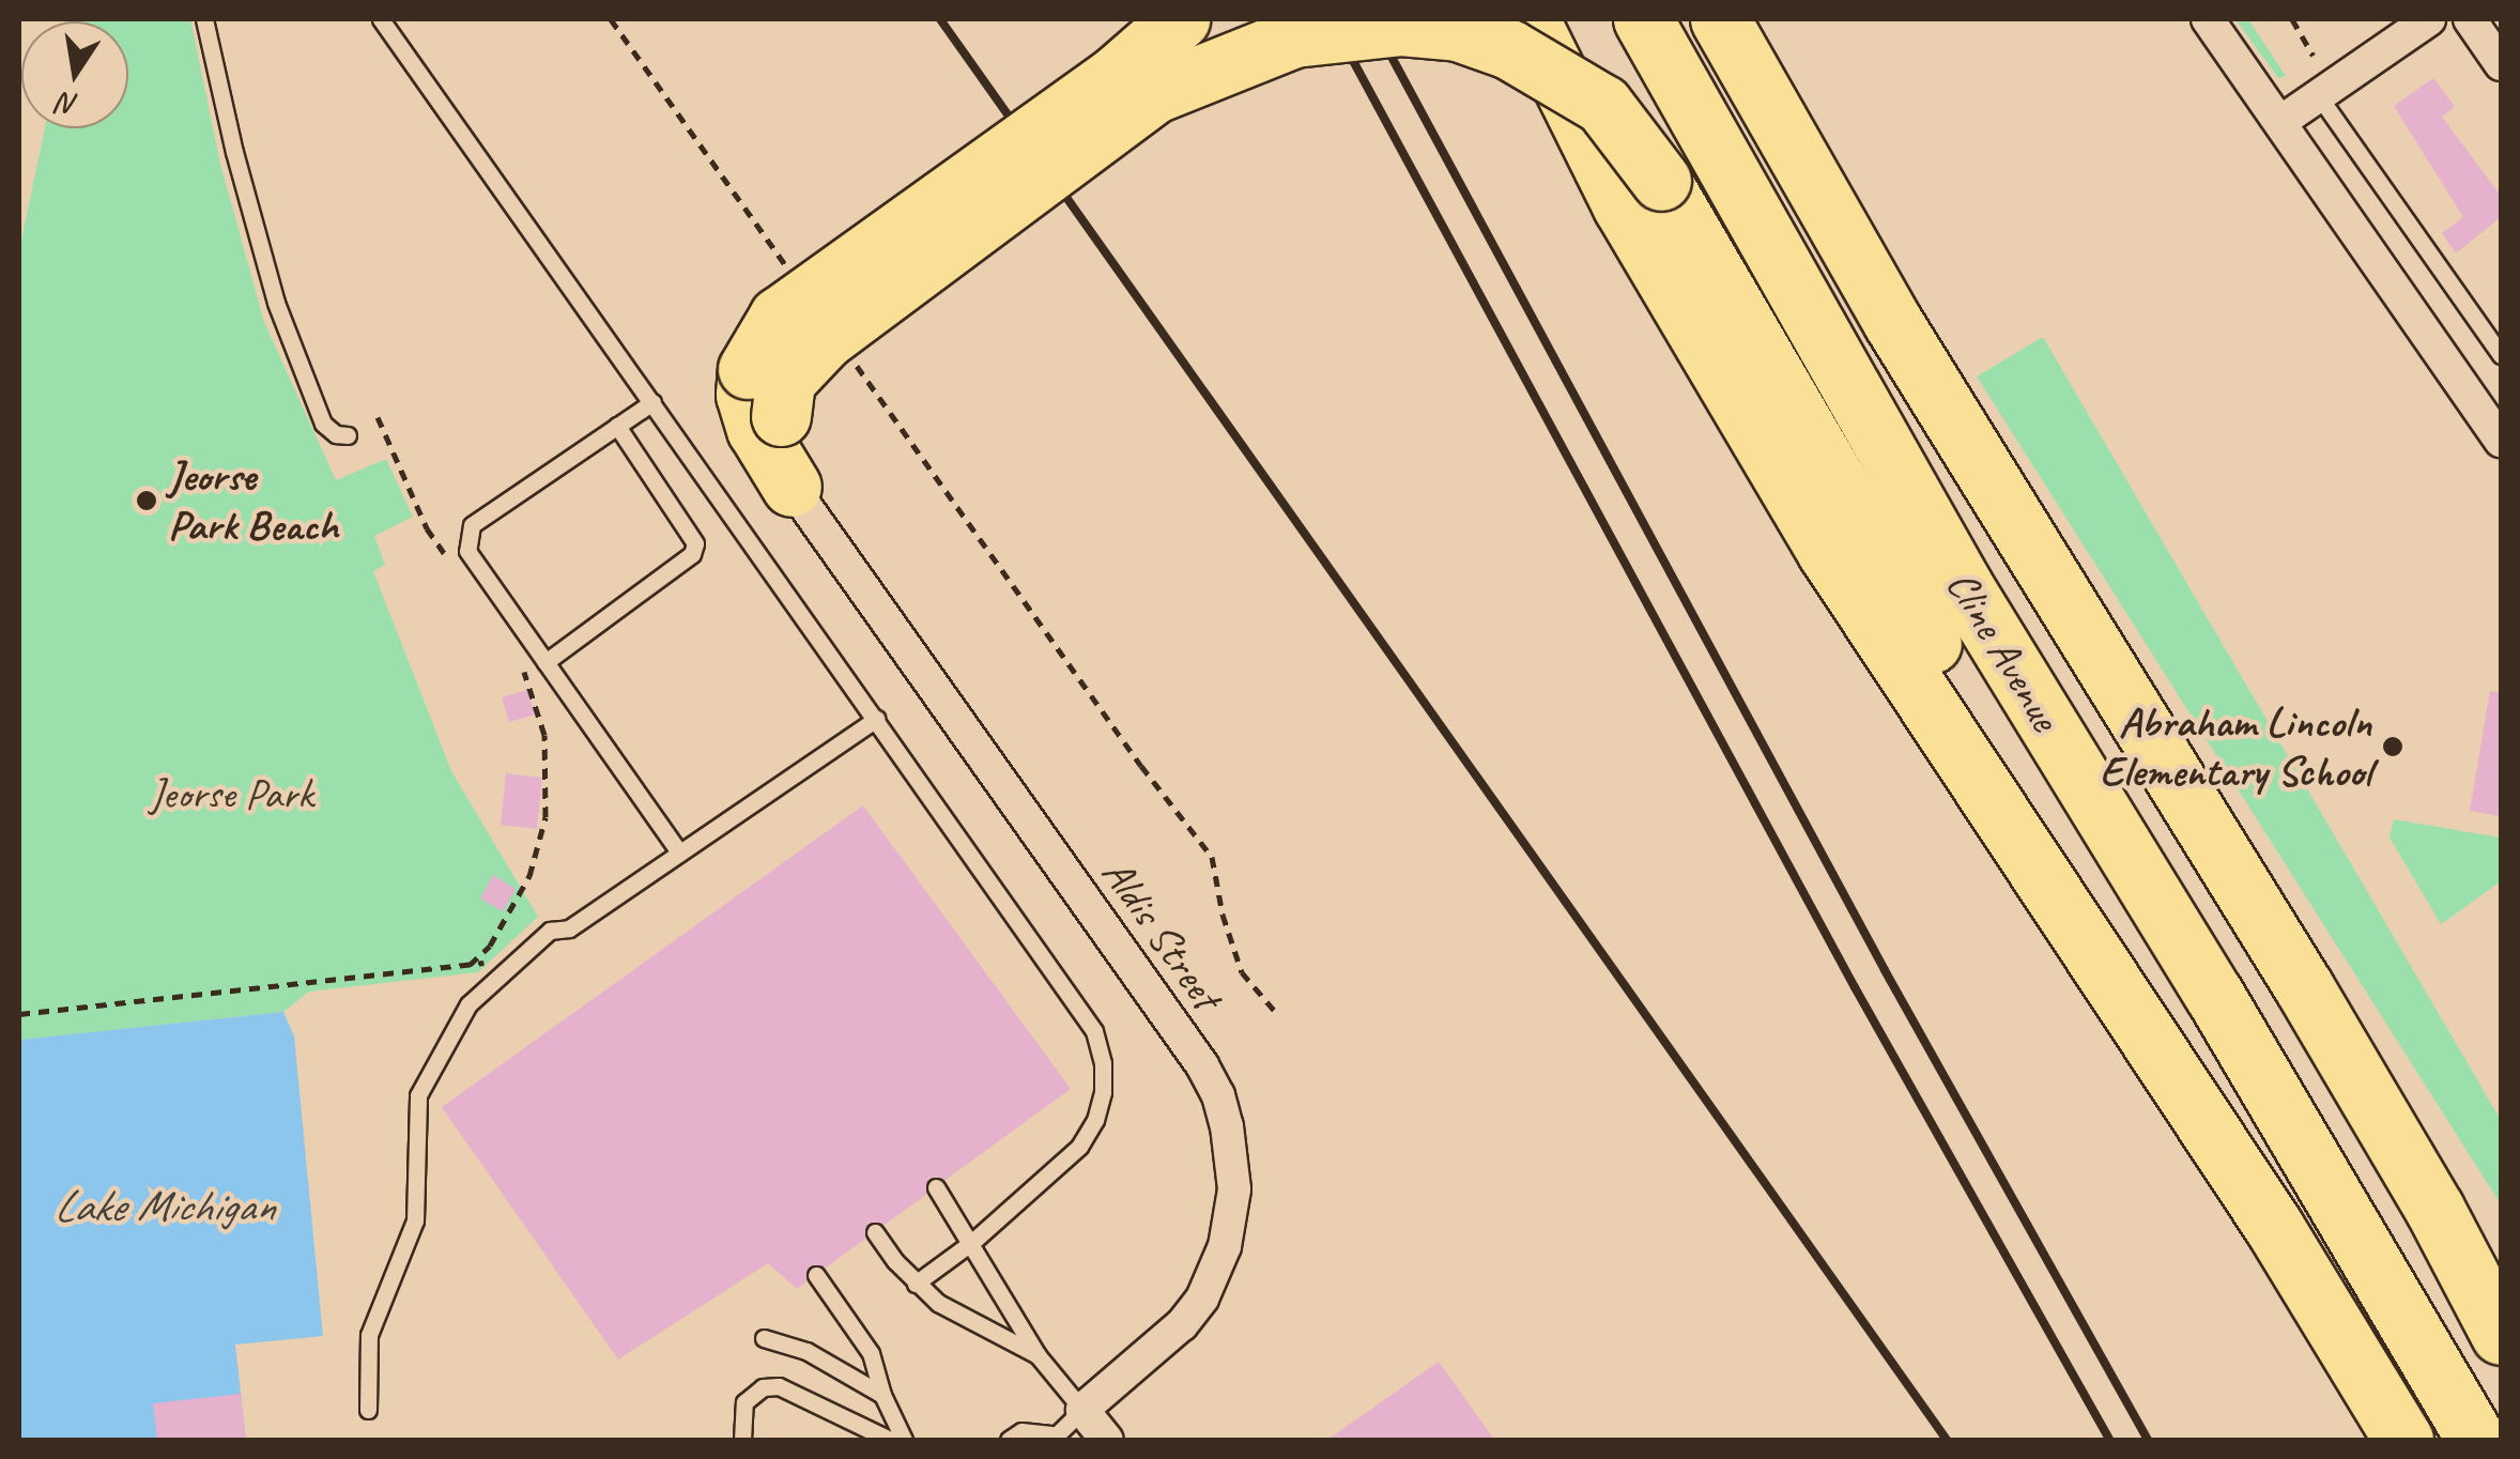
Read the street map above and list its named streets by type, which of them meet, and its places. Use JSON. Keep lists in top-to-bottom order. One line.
{"streets":{"highway":["Cline Avenue"],"street":["Aldis Street"]},"water":["Lake Michigan"],"parks":["Jeorse Park"],"places":["Jeorse Park Beach","Abraham Lincoln Elementary School"],"north":"bottom"}
